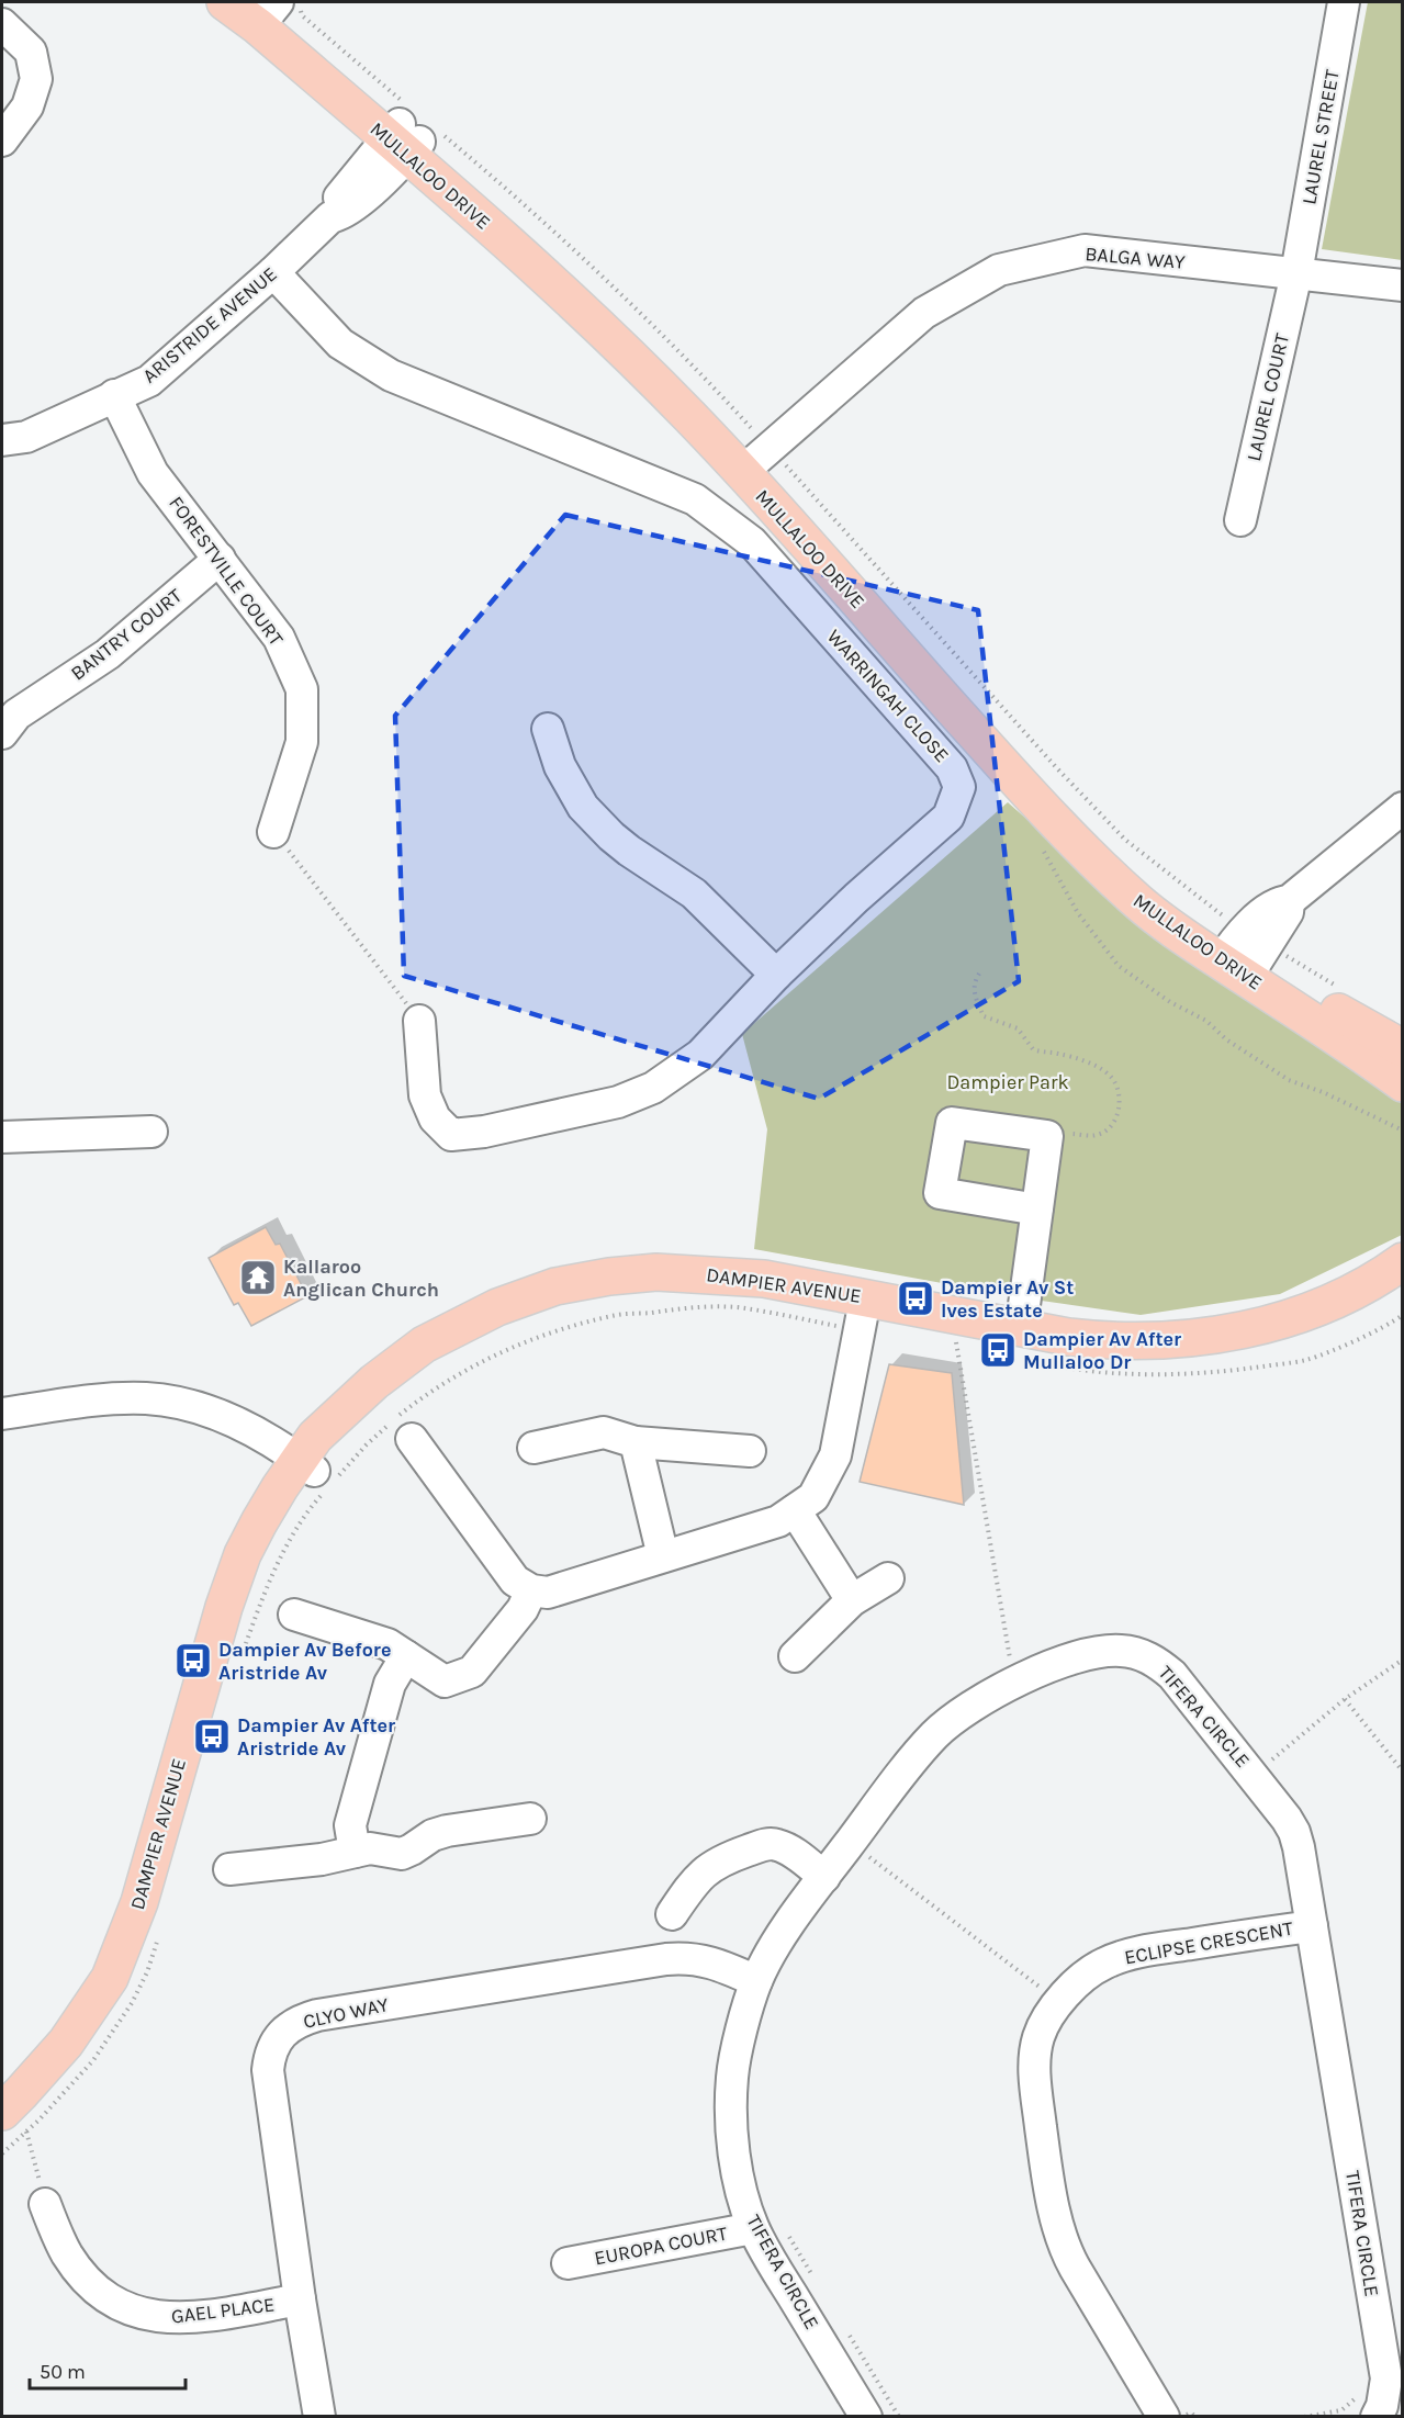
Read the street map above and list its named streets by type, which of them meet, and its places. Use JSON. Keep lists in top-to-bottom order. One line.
{"streets":{"main road":["MULLALOO DRIVE","DAMPIER AVENUE"],"street":["LAUREL STREET","BALGA WAY","ARISTRIDE AVENUE","LAUREL COURT","FORESTVILLE COURT","BANTRY COURT","WARRINGAH CLOSE","TIFERA CIRCLE","ECLIPSE CRESCENT","CLYO WAY","EUROPA COURT","GAEL PLACE"]},"crossings":[["LAUREL STREET","BALGA WAY"],["LAUREL STREET","LAUREL COURT"],["MULLALOO DRIVE","BALGA WAY"],["MULLALOO DRIVE","ARISTRIDE AVENUE"],["BALGA WAY","LAUREL COURT"],["ARISTRIDE AVENUE","FORESTVILLE COURT"],["ARISTRIDE AVENUE","WARRINGAH CLOSE"],["FORESTVILLE COURT","BANTRY COURT"],["TIFERA CIRCLE","ECLIPSE CRESCENT"],["TIFERA CIRCLE","CLYO WAY"],["TIFERA CIRCLE","EUROPA COURT"],["CLYO WAY","GAEL PLACE"]],"parks":["Dampier Park"],"places":{"temple":["Kallaroo Anglican Church"],"bus stop":["Dampier Av St Ives Estate","Dampier Av After Mullaloo Dr","Dampier Av Before Aristride Av","Dampier Av After Aristride Av"]},"scale_bar":"50 m"}
